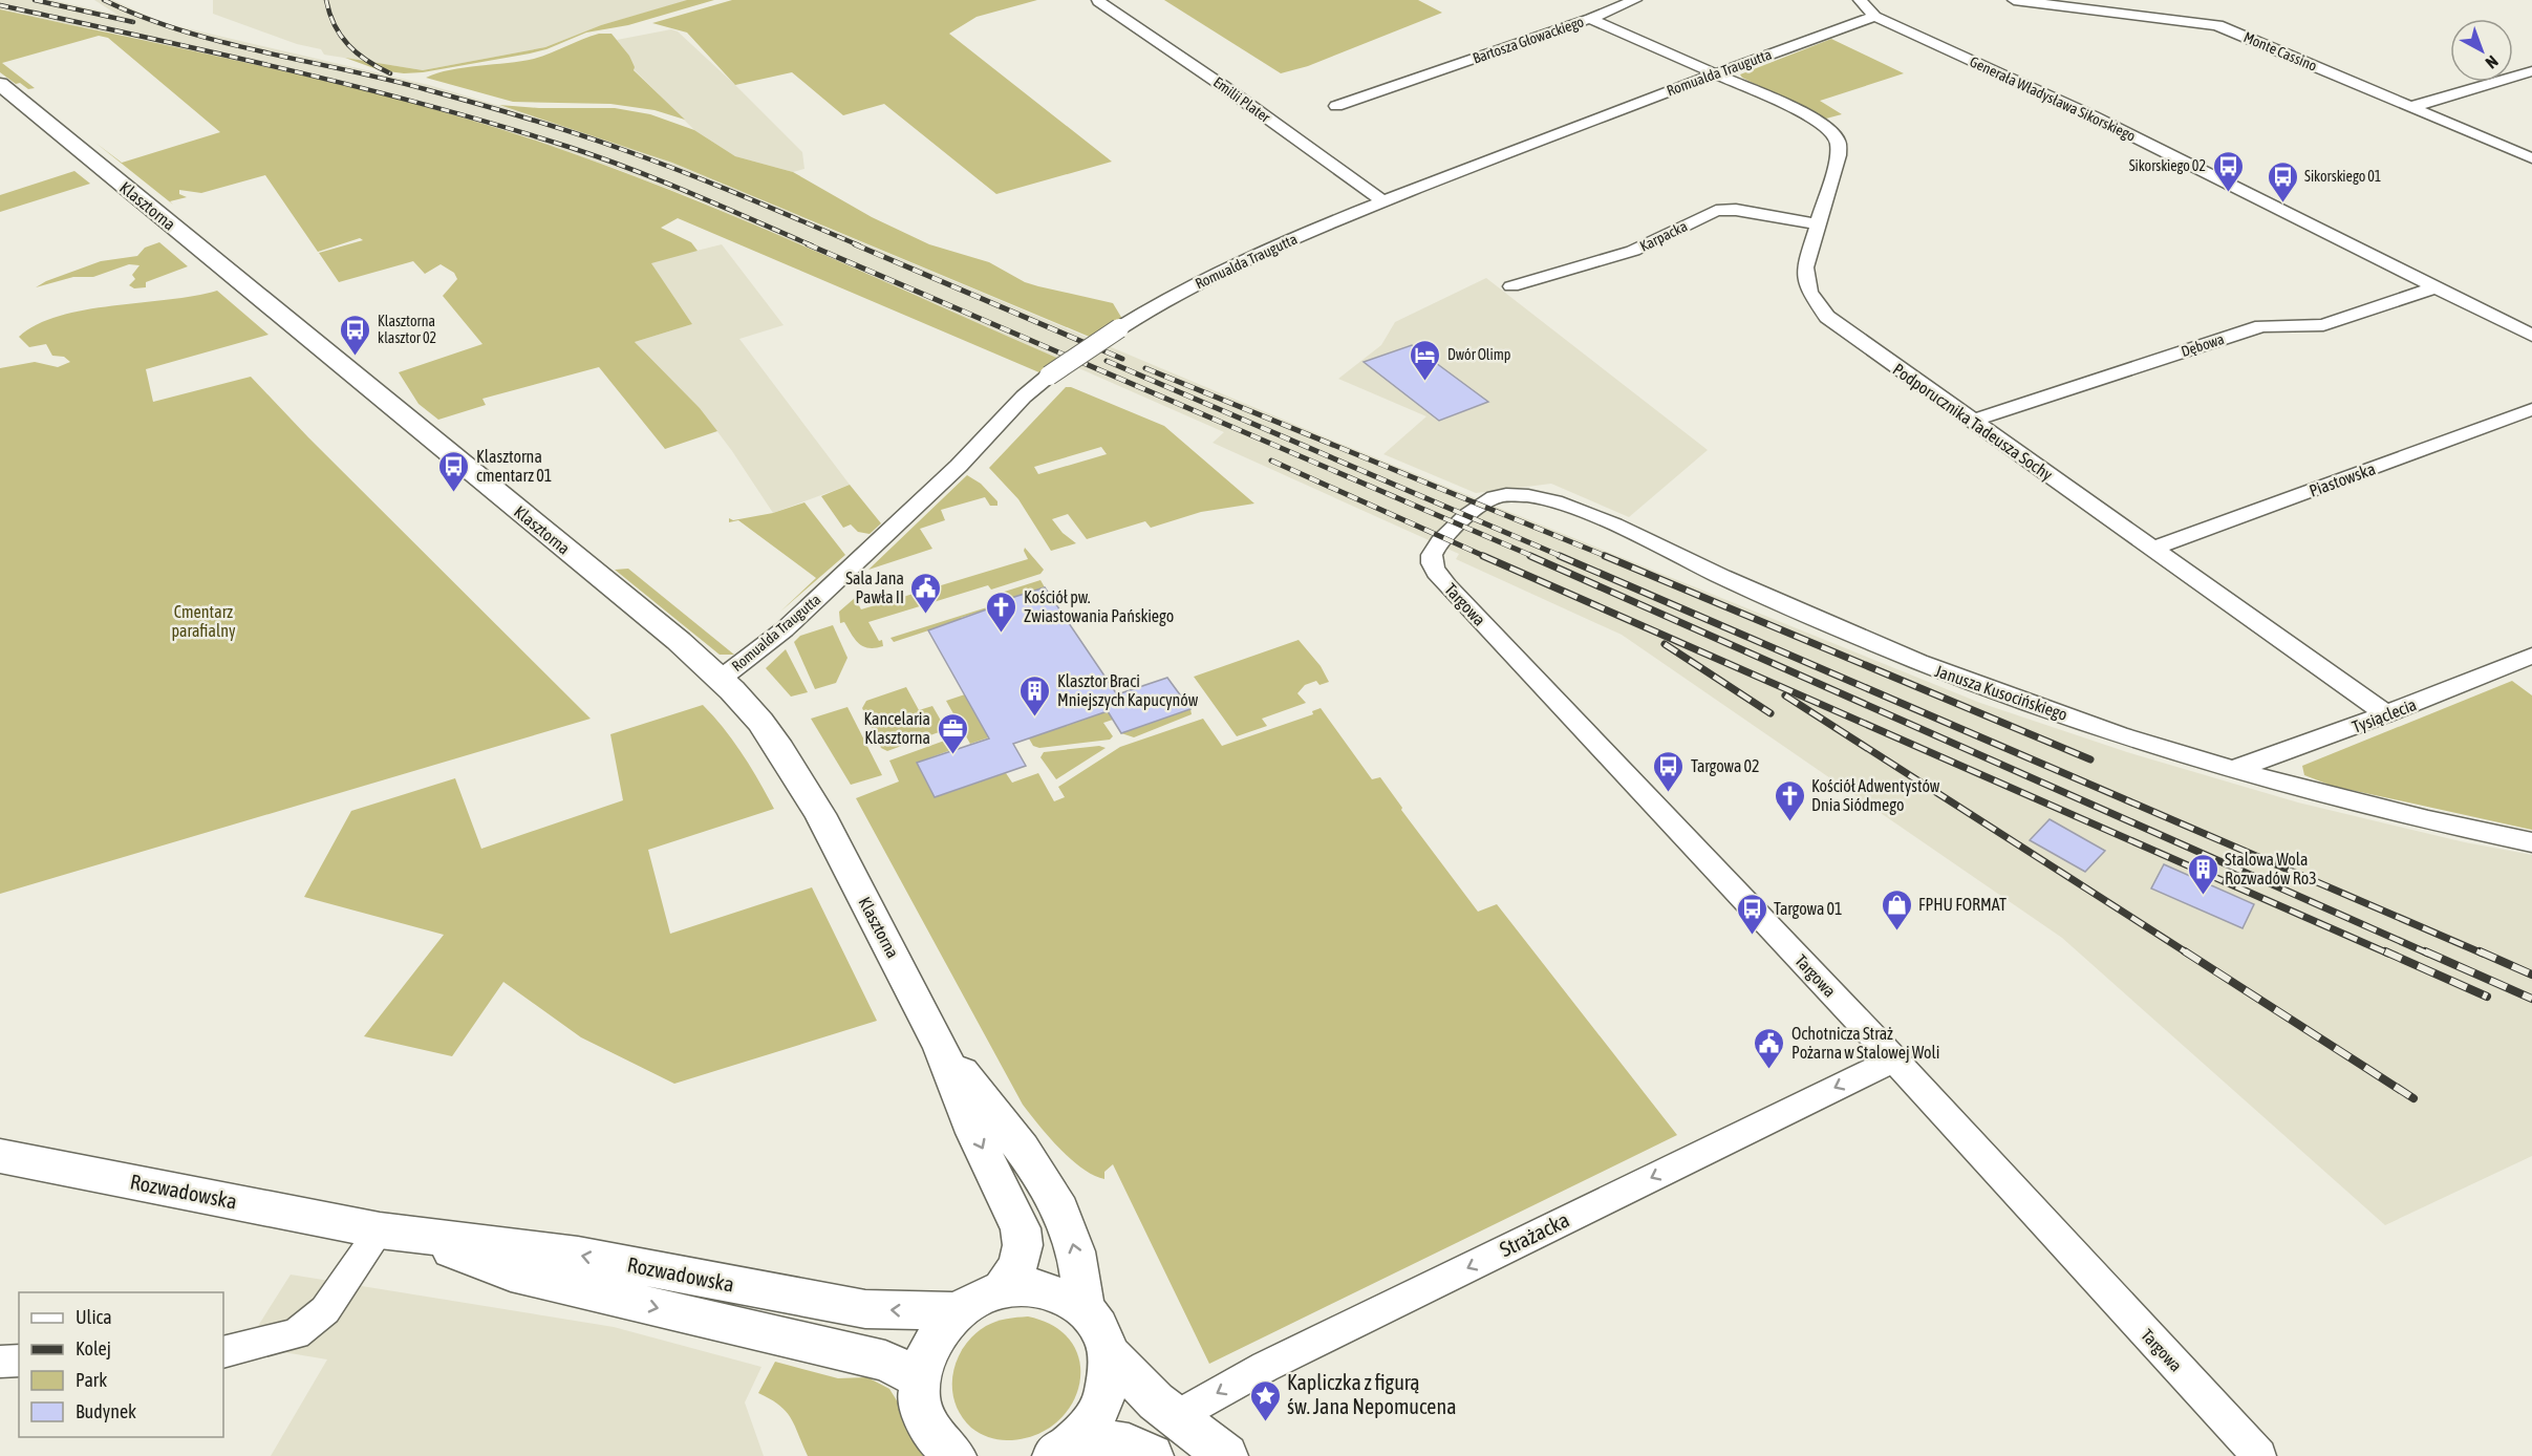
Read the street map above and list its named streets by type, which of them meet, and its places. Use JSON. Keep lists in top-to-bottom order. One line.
{"streets":{"street":["Bartosza Głowackiego","Monte Cassino","Romualda Traugutta","Generała Władysława Sikorskiego","Emilii Plater","Klasztorna","Karpacka","Dębowa","Podporucznika Tadeusza Sochy","Piastowska","Targowa","Janusza Kusocińskiego","Tysiąclecia","Rozwadowska","Strażacka"]},"crossings":[["Bartosza Głowackiego","Romualda Traugutta"],["Bartosza Głowackiego","Podporucznika Tadeusza Sochy"],["Romualda Traugutta","Generała Władysława Sikorskiego"],["Romualda Traugutta","Emilii Plater"],["Romualda Traugutta","Klasztorna"],["Romualda Traugutta","Podporucznika Tadeusza Sochy"],["Generała Władysława Sikorskiego","Dębowa"],["Karpacka","Podporucznika Tadeusza Sochy"],["Dębowa","Podporucznika Tadeusza Sochy"],["Podporucznika Tadeusza Sochy","Piastowska"],["Podporucznika Tadeusza Sochy","Tysiąclecia"],["Targowa","Janusza Kusocińskiego"],["Targowa","Strażacka"],["Janusza Kusocińskiego","Tysiąclecia"]],"one_way":["Strażacka"],"parks":["Cmentarz parafialny"],"places":{"bus stop":["Sikorskiego 02","Sikorskiego 01","Klasztorna klasztor 02","Klasztorna cmentarz 01","Targowa 02","Targowa 01"],"hotel":["Dwór Olimp"],"public building":["Sala Jana Pawła II","Ochotnicza Straż Pożarna w Stalowej Woli"],"church":["Kościół pw. Zwiastowania Pańskiego","Kościół Adwentystów Dnia Siódmego"],"building":["Klasztor Braci Mniejszych Kapucynów","Stalowa Wola Rozwadów Ro3"],"office":["Kancelaria Klasztorna"],"shop":["FPHU FORMAT"],"place":["Kapliczka z figurą św. Jana Nepomucena"]},"legend":["Ulica","Kolej","Park","Budynek"],"north":"bottom right"}
